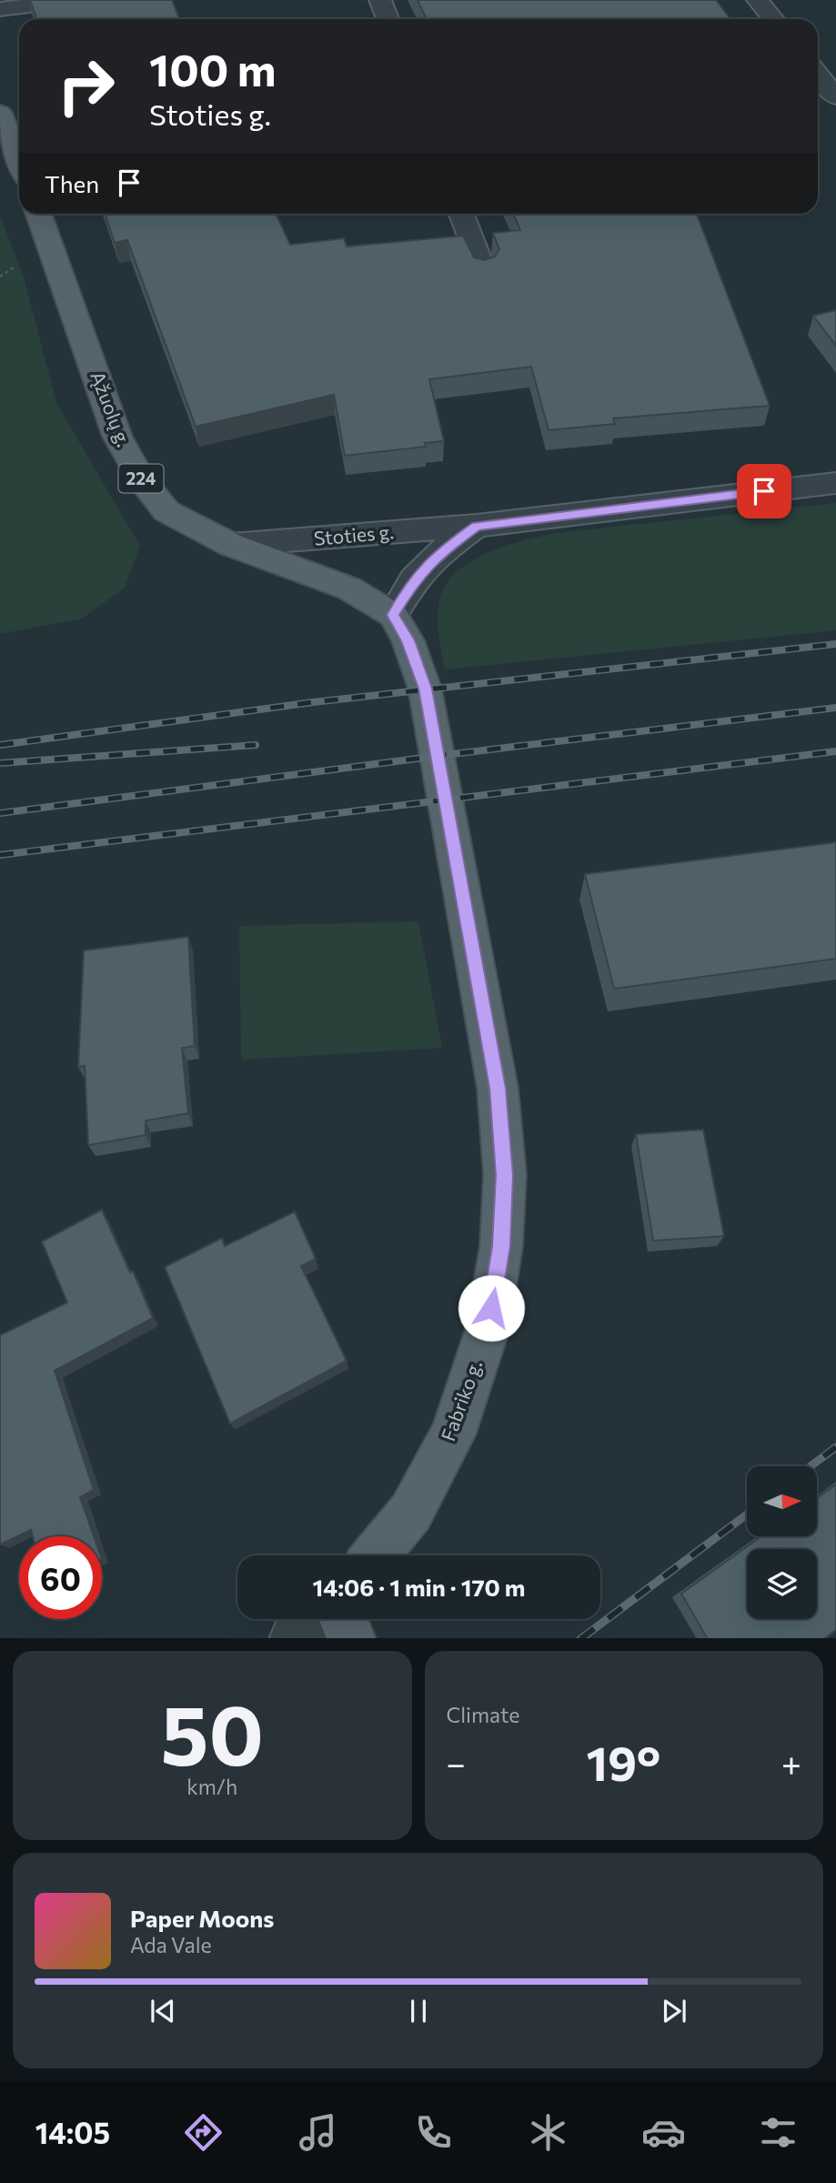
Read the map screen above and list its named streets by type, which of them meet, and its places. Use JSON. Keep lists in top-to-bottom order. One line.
{"streets":{"main road":["Ąžuolų g.","224","Fabriko g."],"street":["Stoties g."]},"crossings":[["Ąžuolų g.","Stoties g."],["Ąžuolų g.","Fabriko g."],["Stoties g.","Fabriko g."]],"north":"right","page":{"turn":["100 m","Stoties g."],"then":"Then","limit":"60","trip":"14:06 · 1 min · 170 m","tile":[["50","km/h"],"Climate"],"heat":["−","19°","+"],"song":["Paper Moons","Ada Vale"],"tabs":"14:05"}}
